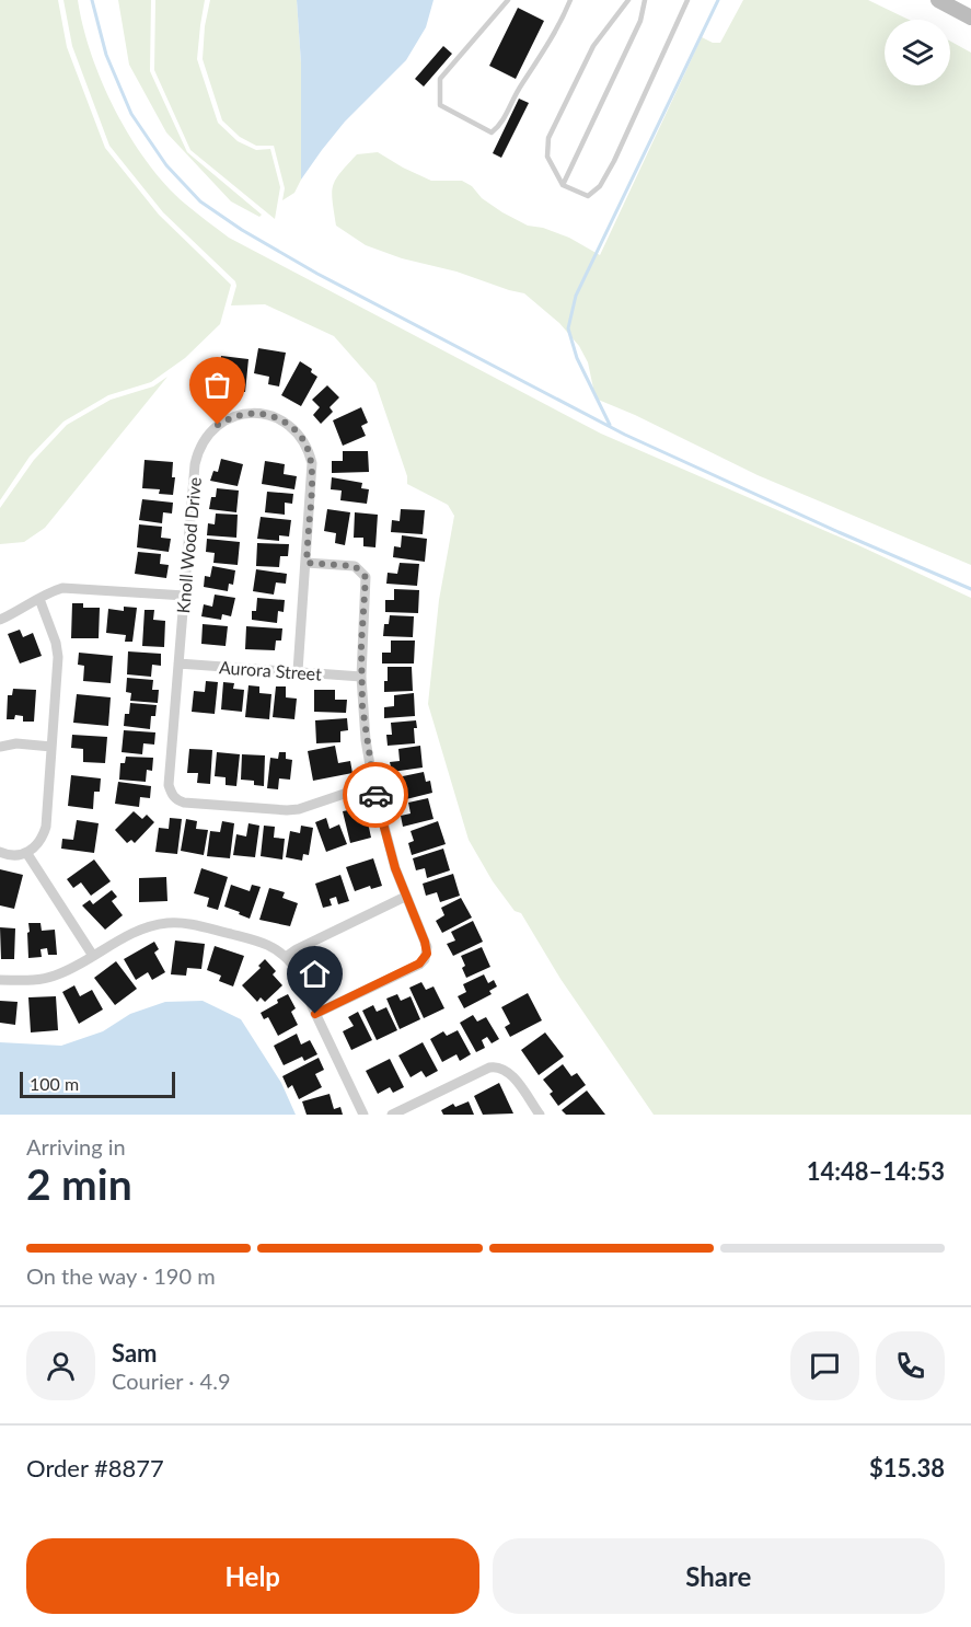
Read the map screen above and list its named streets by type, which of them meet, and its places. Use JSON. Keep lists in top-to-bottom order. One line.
{"streets":{"street":["Knoll Wood Drive","Aurora Street"]},"crossings":[["Knoll Wood Drive","Aurora Street"]],"scale_bar":"100 m","page":{"scale":"100 m","heading":["2 min","Arriving in","14:48–14:53"],"panel":["Sam","Courier · 4.9","Order #8877","$15.38"],"bar":"On the way · 190 m","buttons":["Help","Share"]}}
